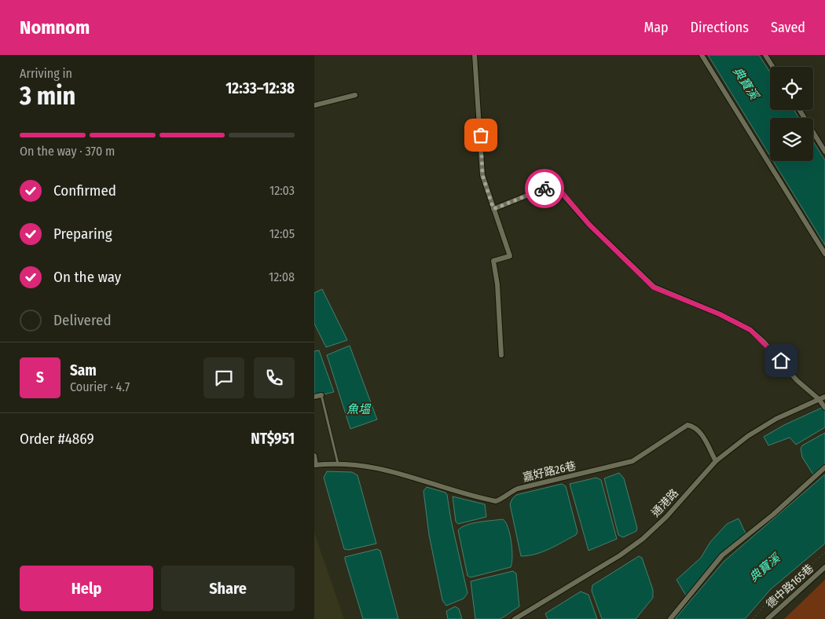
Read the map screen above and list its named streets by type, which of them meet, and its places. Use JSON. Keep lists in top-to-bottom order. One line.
{"streets":{"street":["嘉好路26巷","通港路","德中路165巷"]},"crossings":[["嘉好路26巷","通港路"]],"water":["典寶溪","魚塭"],"page":{"header":"Nomnom","nav":["Map","Directions","Saved"],"heading":["3 min","Arriving in","12:33–12:38"],"panel":["Sam","Courier · 4.7","Order #4869","NT$951"],"bar":"On the way · 370 m","list":[["Confirmed","12:03"],["Preparing","12:05"],["On the way","12:08"],"Delivered"],"round":"S","buttons":["Help","Share"]}}
